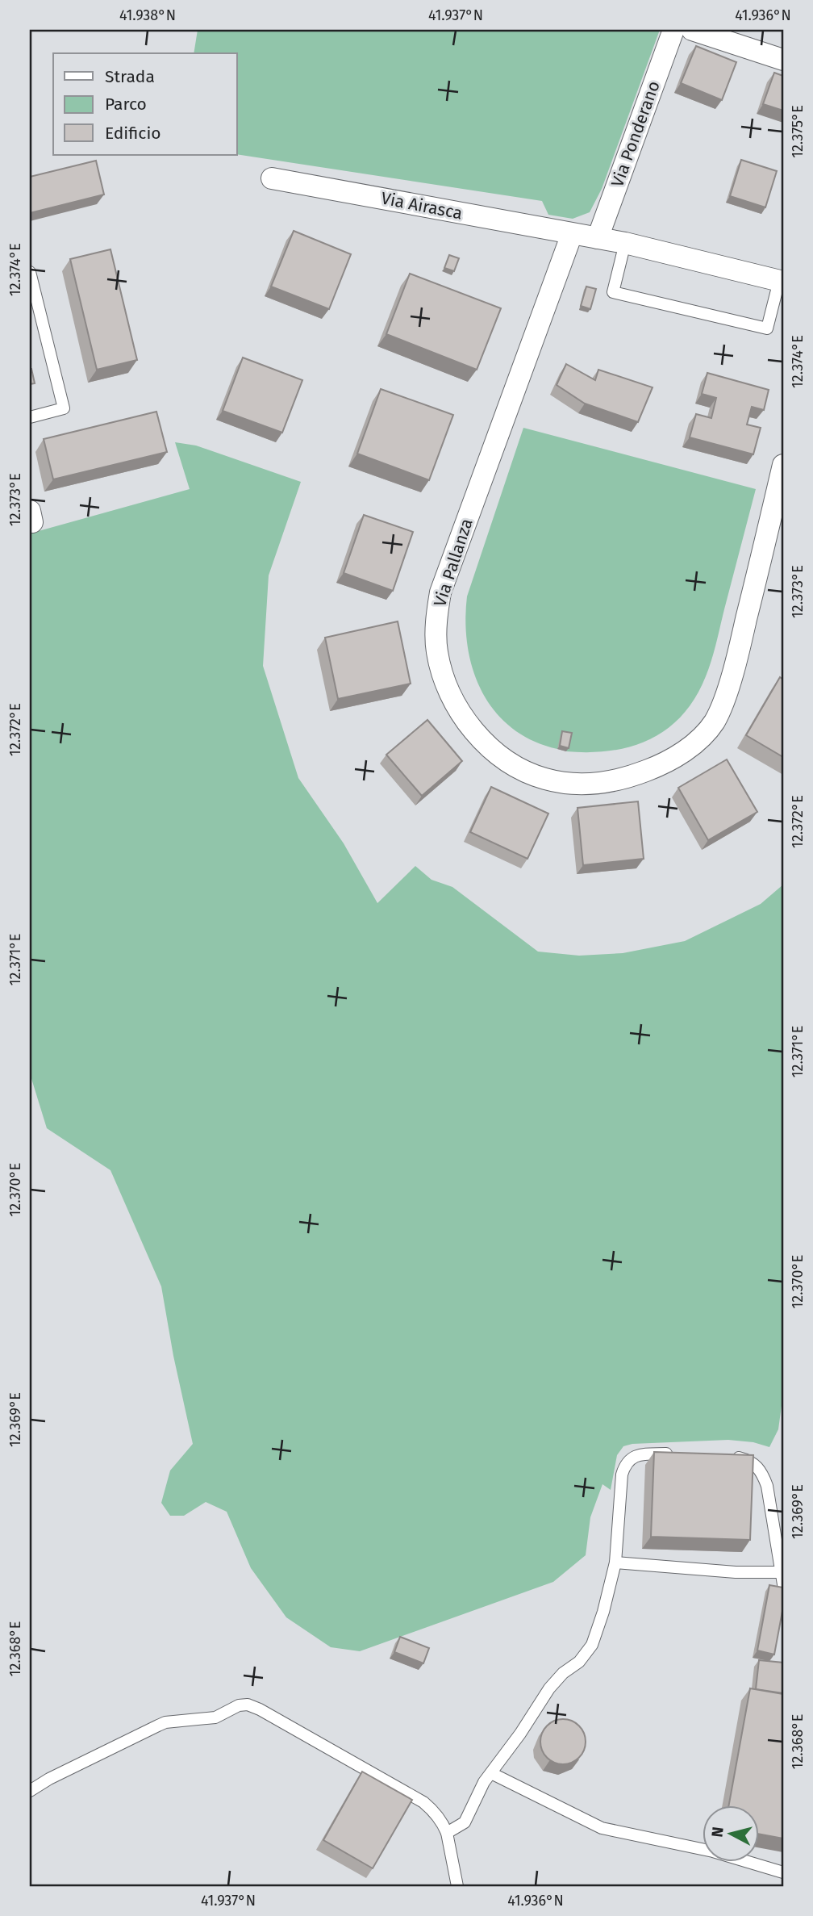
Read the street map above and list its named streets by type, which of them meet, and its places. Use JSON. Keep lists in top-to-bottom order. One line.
{"streets":{"street":["Via Ponderano","Via Airasca","Via Pallanza"]},"crossings":[["Via Airasca","Via Pallanza"]],"legend":["Strada","Parco","Edificio"],"north":"left","coordinates":["41.938°N","41.937°N","41.936°N","12.375°E","12.374°E","12.373°E","12.372°E","12.371°E","12.370°E","12.369°E","12.368°E"]}
